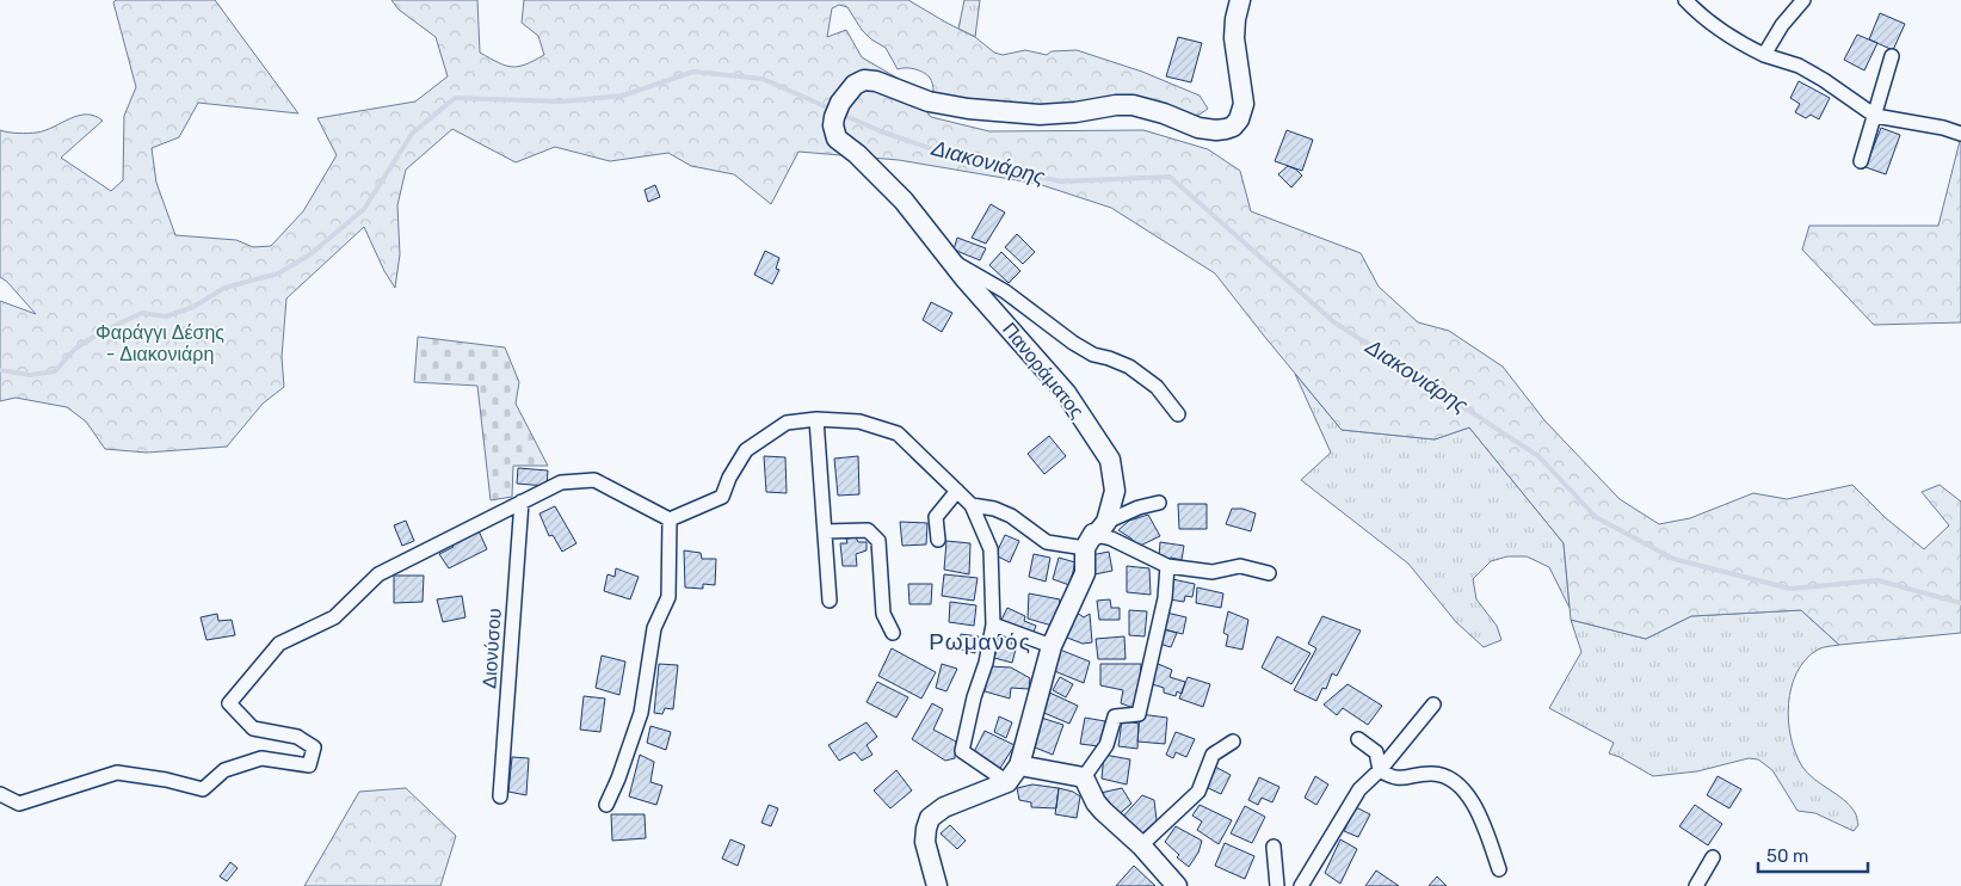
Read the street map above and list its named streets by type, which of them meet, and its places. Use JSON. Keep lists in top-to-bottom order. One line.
{"streets":{"main road":["Πανοράματος"],"street":["Διονύσου"]},"districts":["Ρωμανός"],"water":["Διακονιάρης"],"parks":["Φαράγγι Δέσης - Διακονιάρη"],"scale_bar":"50 m"}
